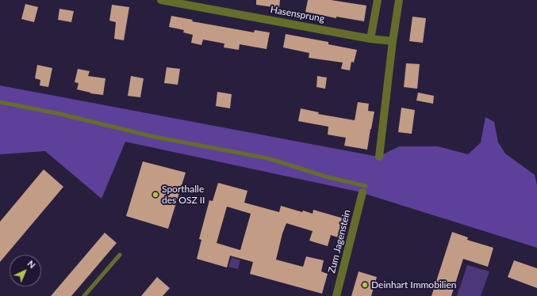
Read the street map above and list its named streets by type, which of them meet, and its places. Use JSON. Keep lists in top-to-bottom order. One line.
{"streets":{"street":["Hasensprung","Zum Jagenstein"]},"places":["Sporthalle des OSZ II","Deinhart Immobilien"],"north":"top right"}
